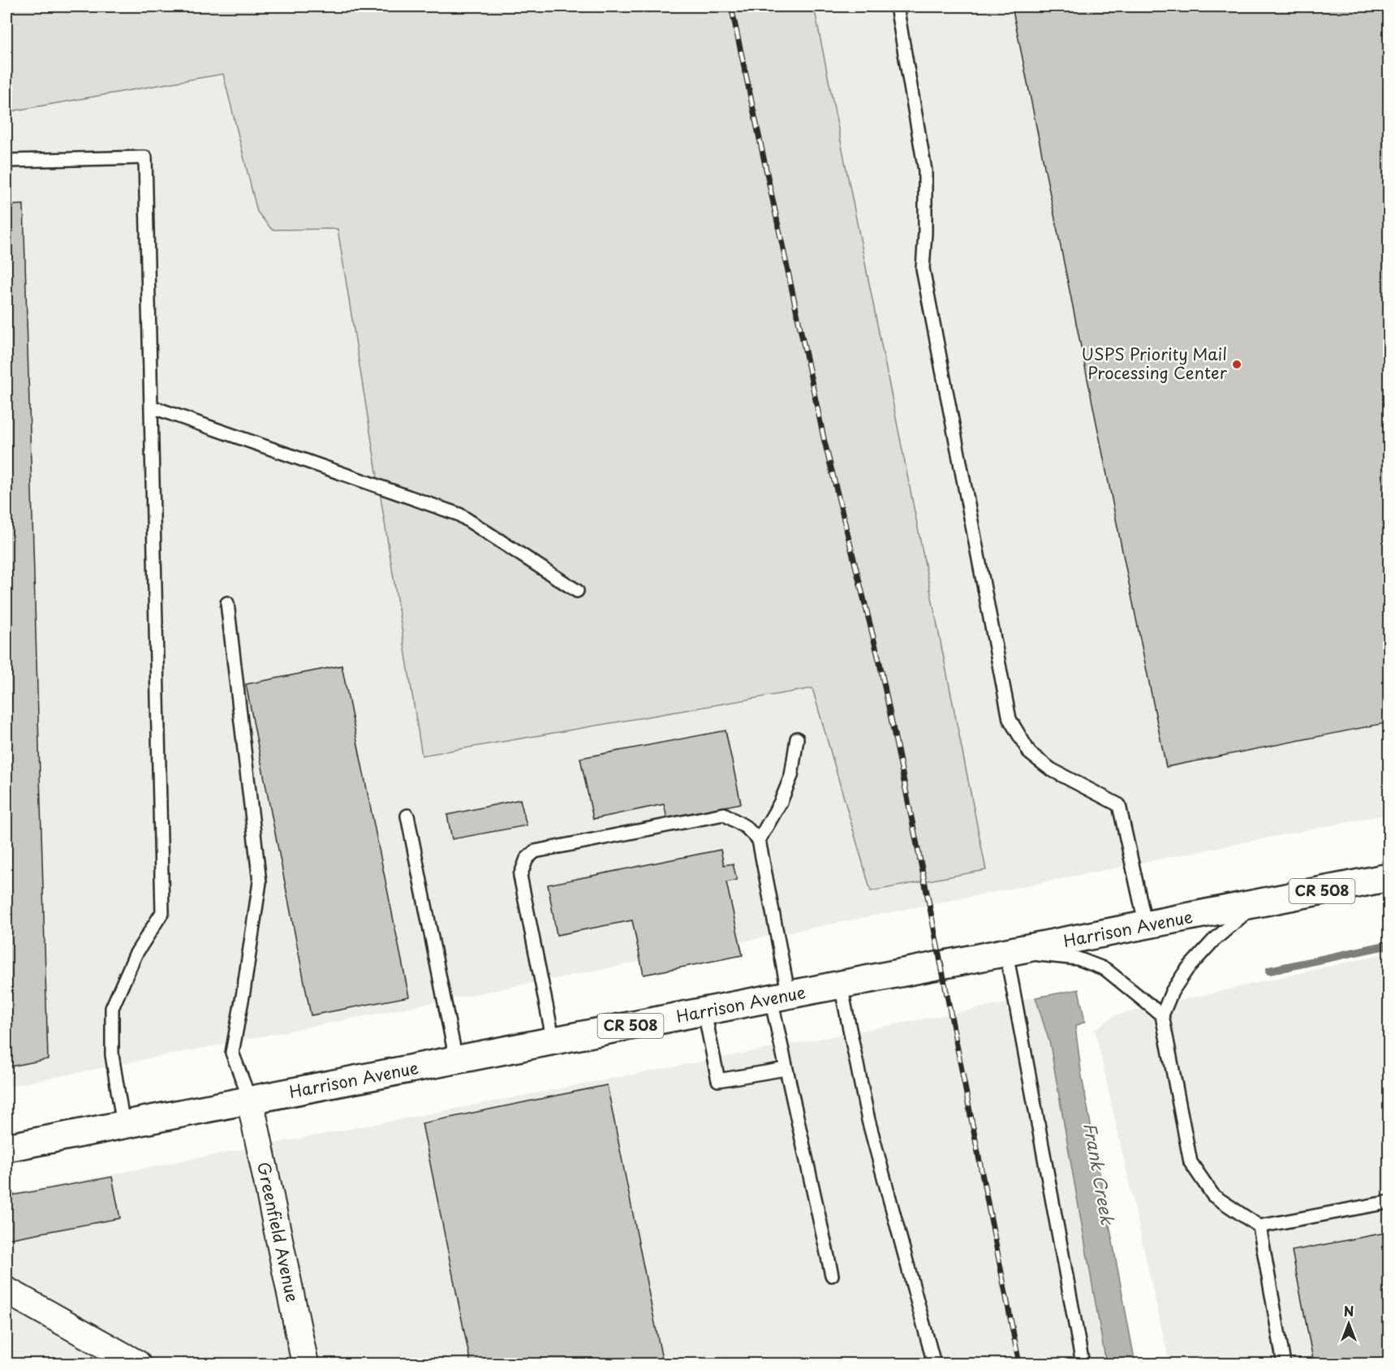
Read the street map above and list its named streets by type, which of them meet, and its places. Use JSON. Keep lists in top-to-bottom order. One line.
{"streets":{"main road":["CR 508","Harrison Avenue"],"street":["Greenfield Avenue"]},"crossings":[["Harrison Avenue","Greenfield Avenue"]],"water":["Frank Creek"],"places":["USPS Priority Mail Processing Center"],"north":"top"}
